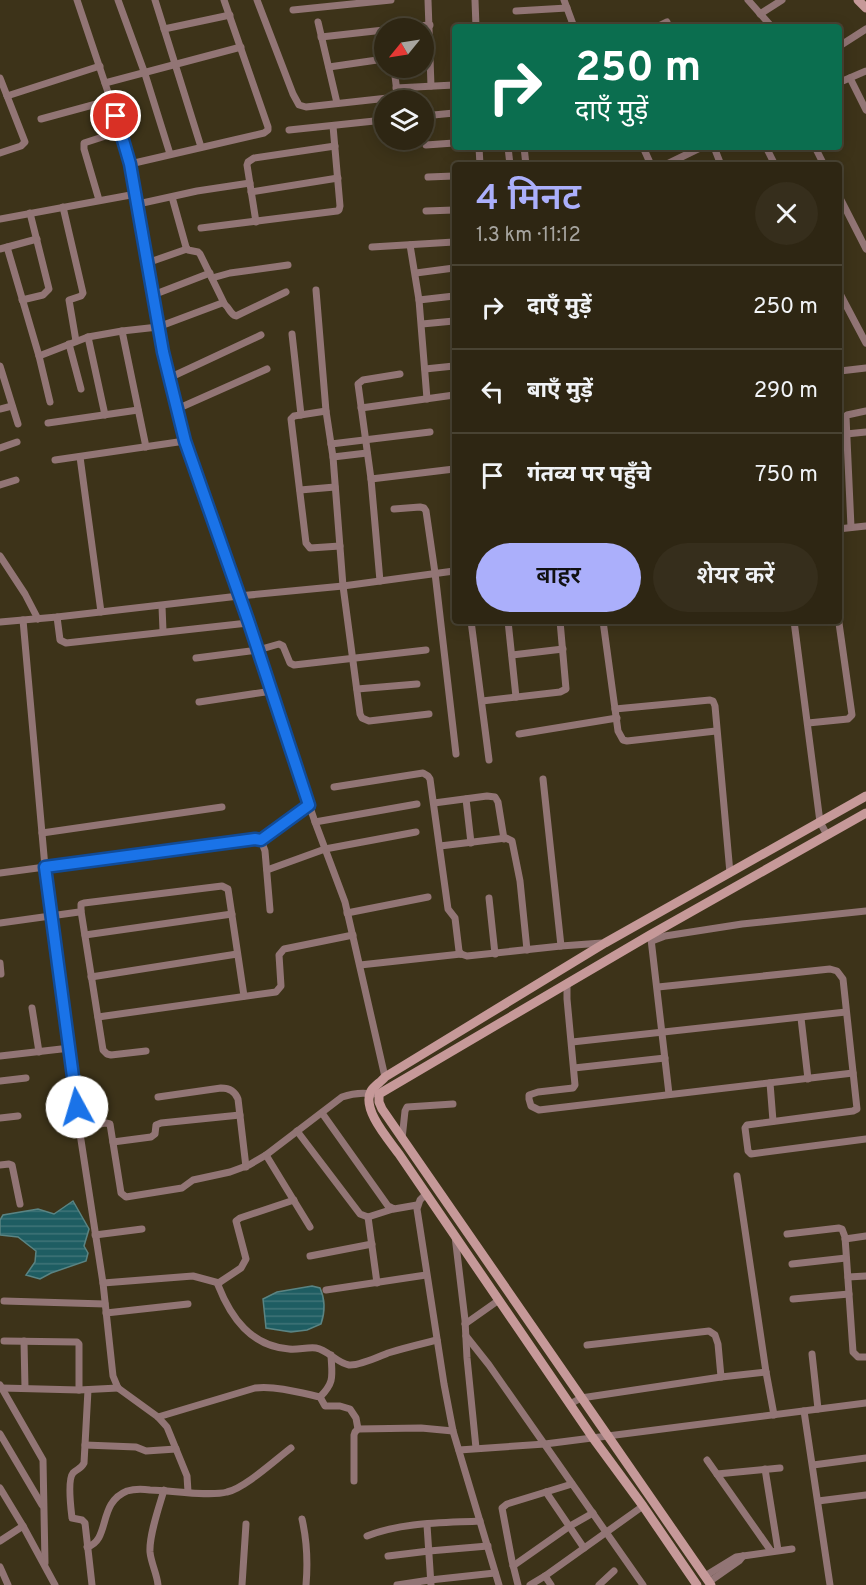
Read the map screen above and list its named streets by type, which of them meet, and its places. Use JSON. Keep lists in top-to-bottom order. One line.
{"north":"bottom left","page":{"turn":["250 m","दाएँ मुड़ें"],"heading":["4 मिनट","1.3 km · 11:12"],"list":[{"name":"दाएँ मुड़ें","value":"250 m"},{"name":"बाएँ मुड़ें","value":"290 m"},{"name":"गंतव्य पर पहुँचे","value":"750 m"}],"buttons":["बाहर","शेयर करें"]}}
